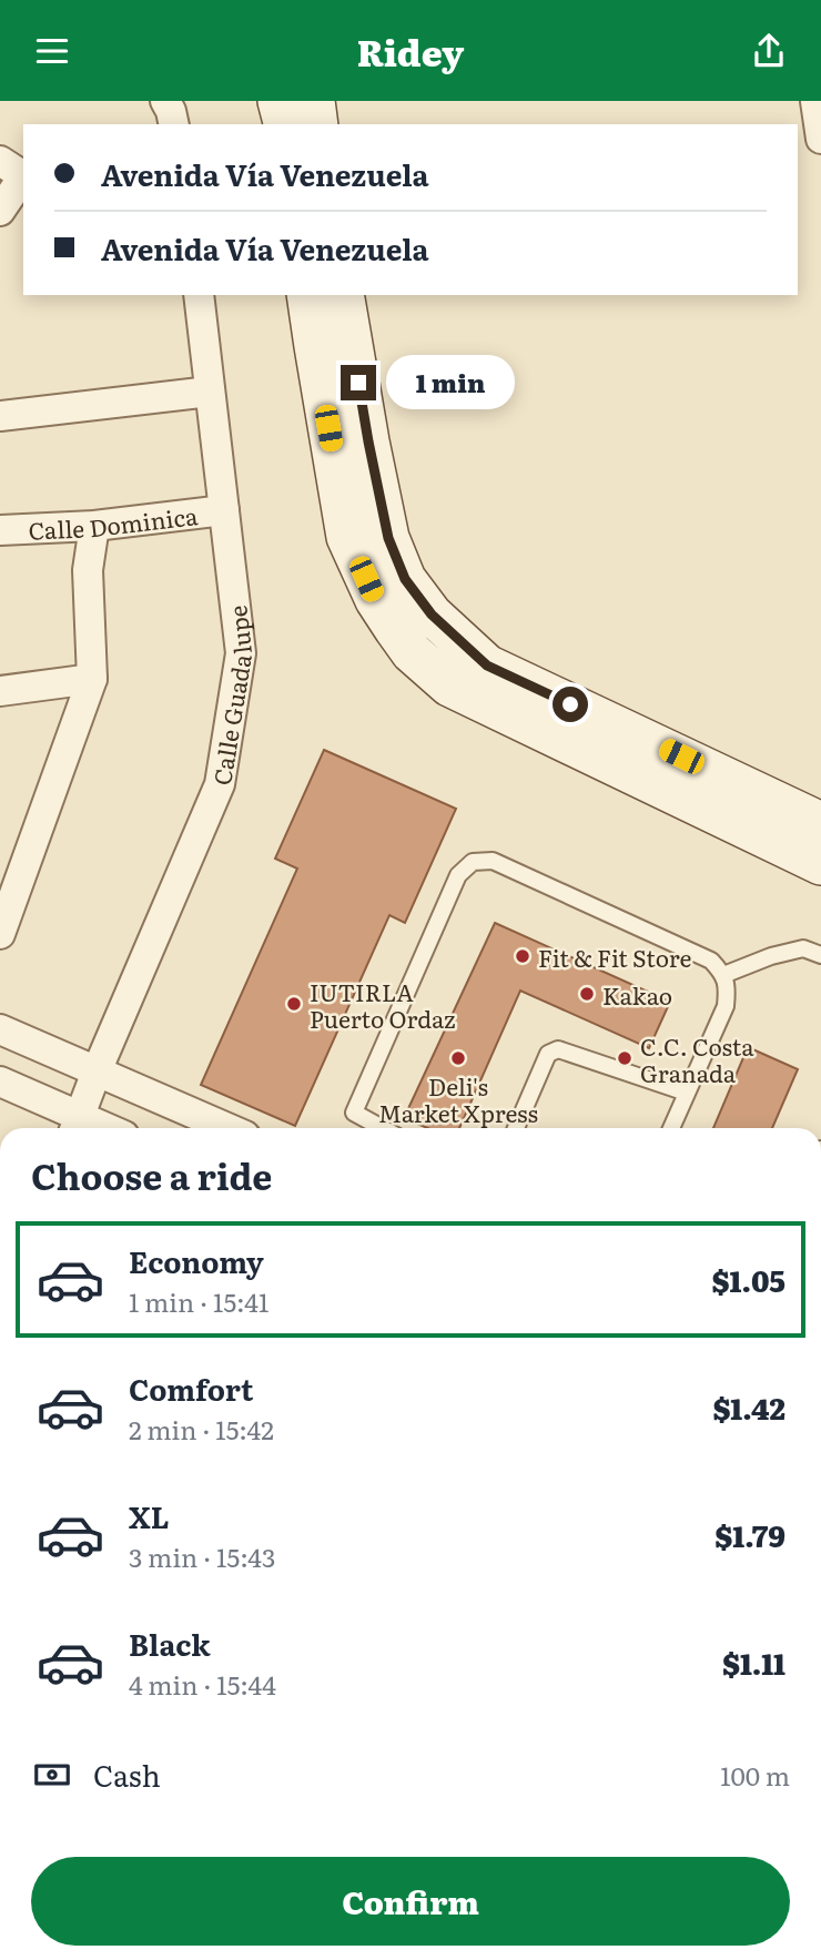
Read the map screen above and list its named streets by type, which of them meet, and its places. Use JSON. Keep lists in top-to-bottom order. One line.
{"streets":{"street":["Calle Dominica","Calle Guadalupe"]},"crossings":[["Calle Dominica","Calle Guadalupe"]],"places":["Fit & Fit Store","Kakao","IUTIRLA Puerto Ordaz","Deli's Market Xpress","C.C. Costa Granada"],"page":{"header":"Ridey","banner":["Avenida Vía Venezuela","Avenida Vía Venezuela"],"bubble":"1 min","heading":"Choose a ride","list":[{"name":"Economy","note":"1 min · 15:41","value":"$1.05"},{"name":"Comfort","note":"2 min · 15:42","value":"$1.42"},{"name":"XL","note":"3 min · 15:43","value":"$1.79"},{"name":"Black","note":"4 min · 15:44","value":"$1.11"}],"pay":["Cash","100 m"],"buttons":"Confirm"}}
